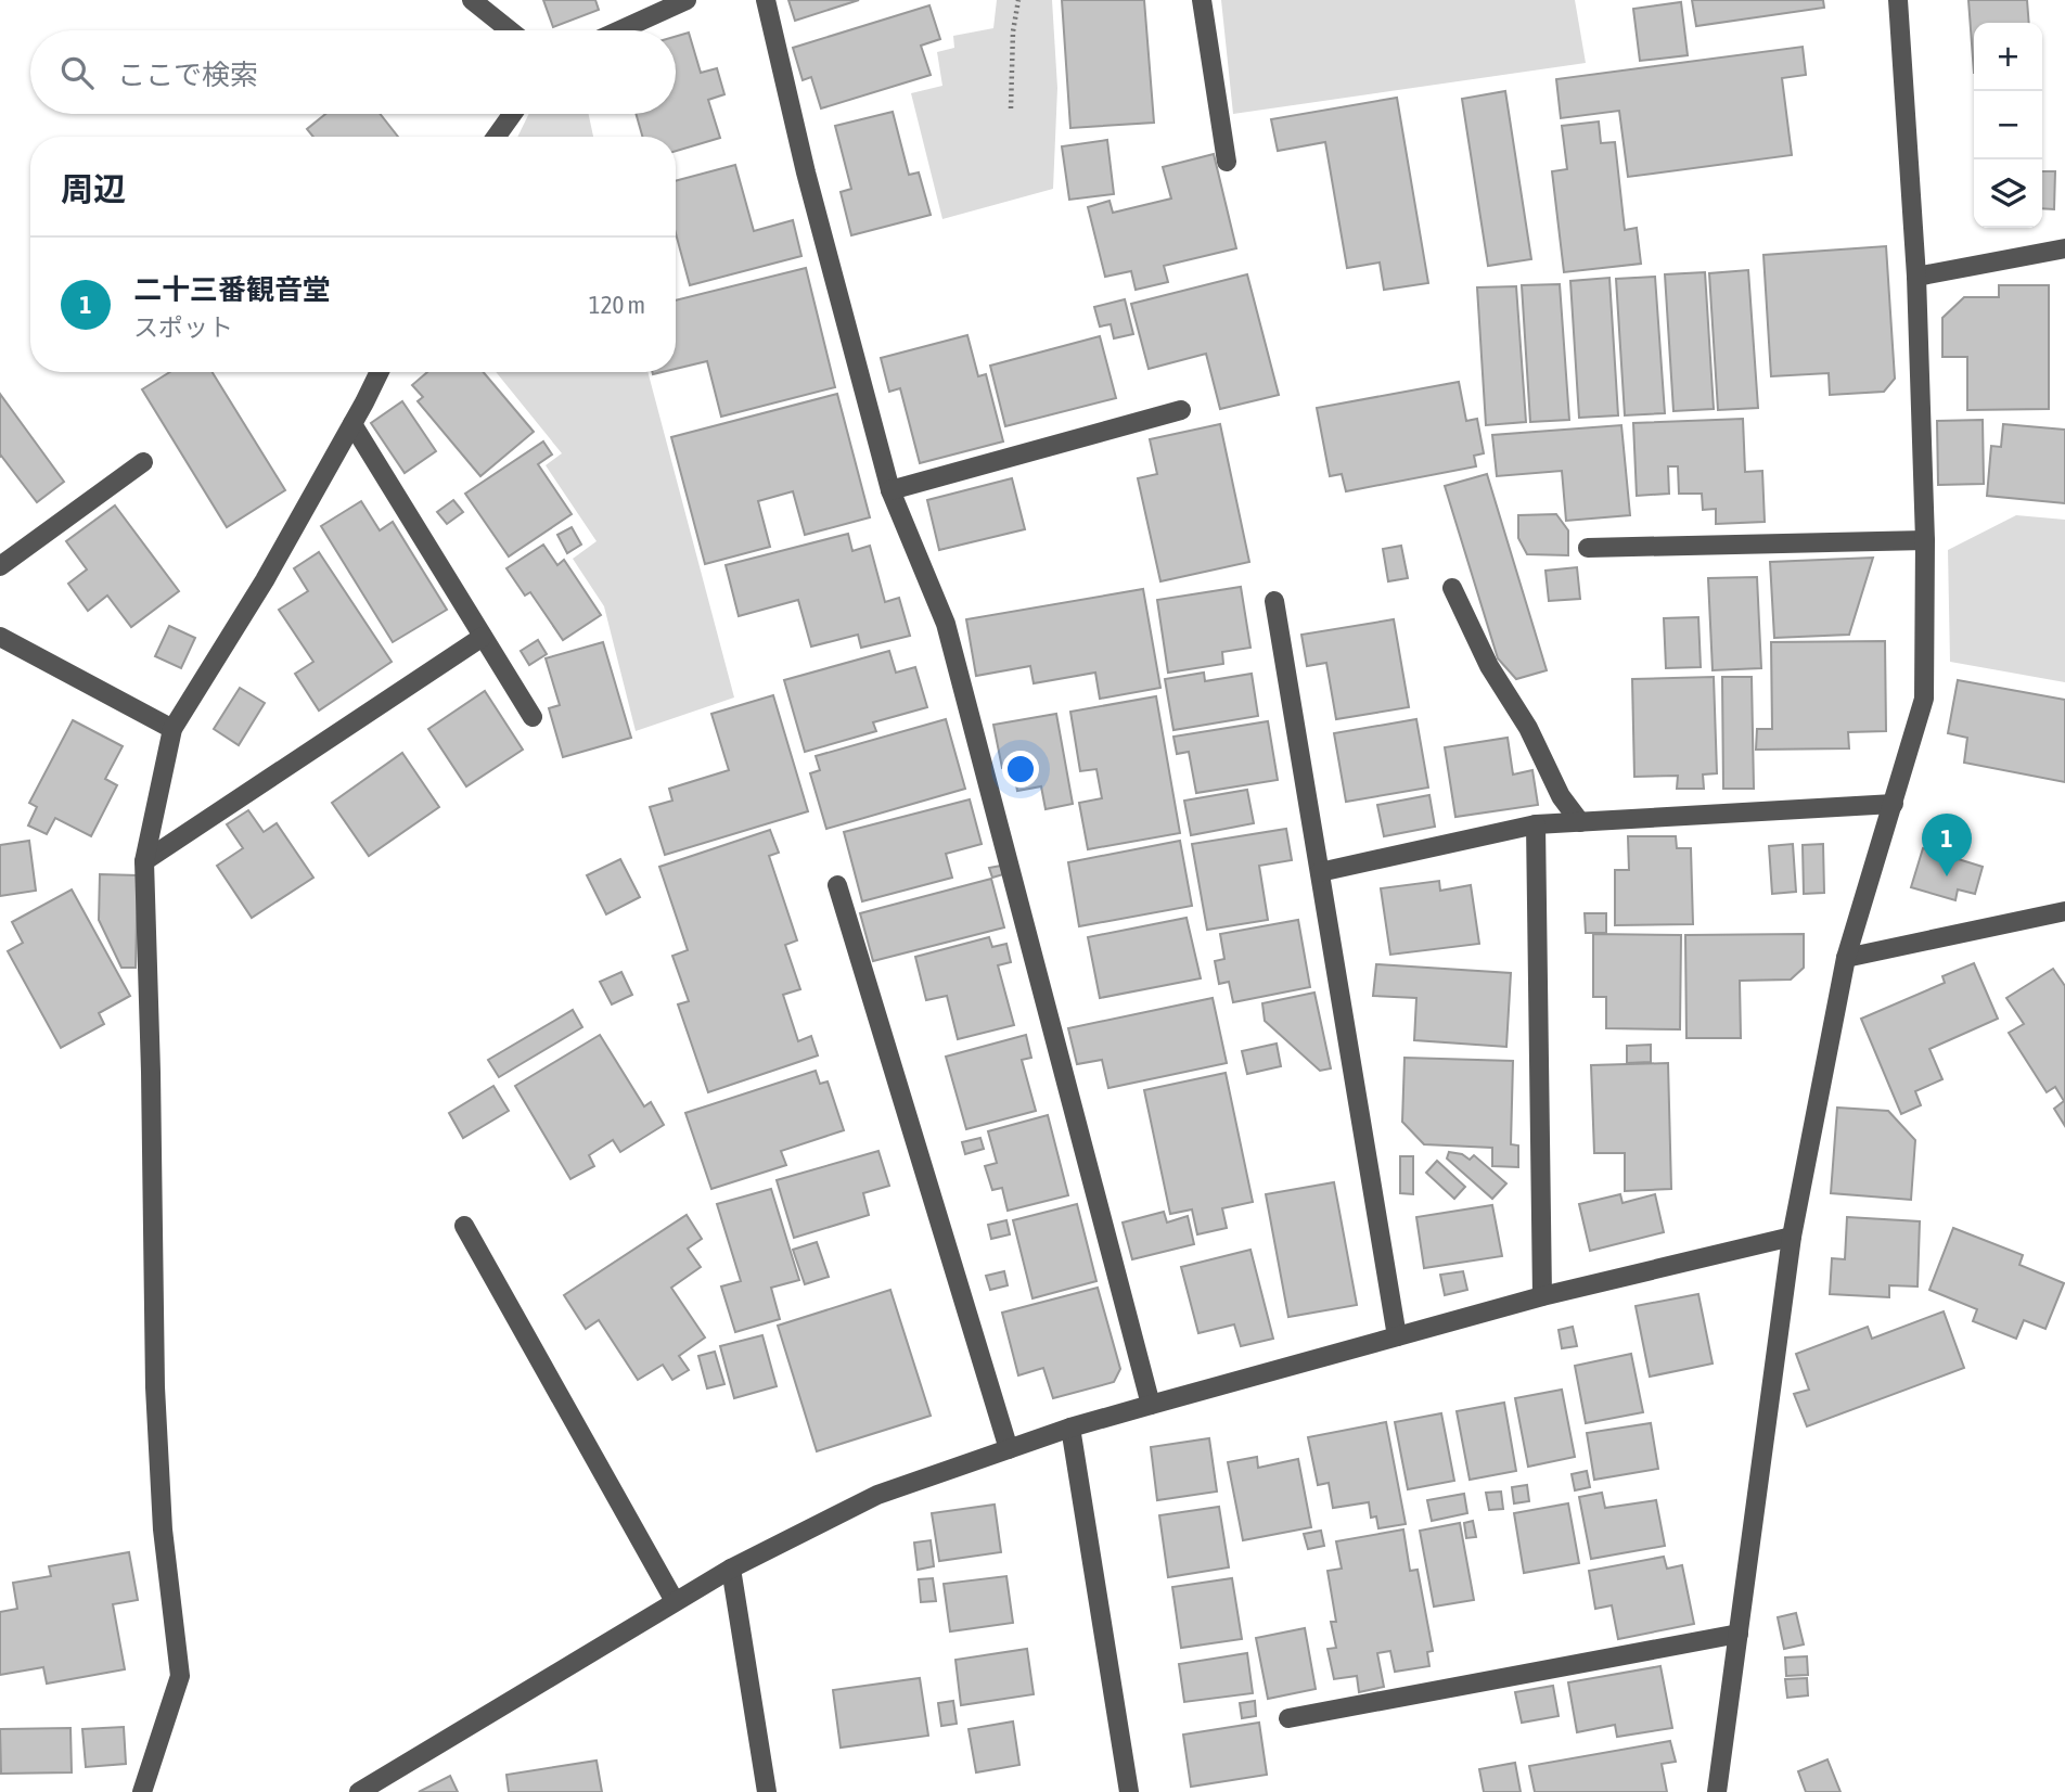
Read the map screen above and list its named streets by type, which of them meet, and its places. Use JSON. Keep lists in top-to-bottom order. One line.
{"page":{"map_buttons":["+","−"],"search":"ここで検索","heading":"周辺","list":[{"mark":"1","name":"二十三番観音堂","note":"スポット","value":"120 m"}],"pins":"1"}}
